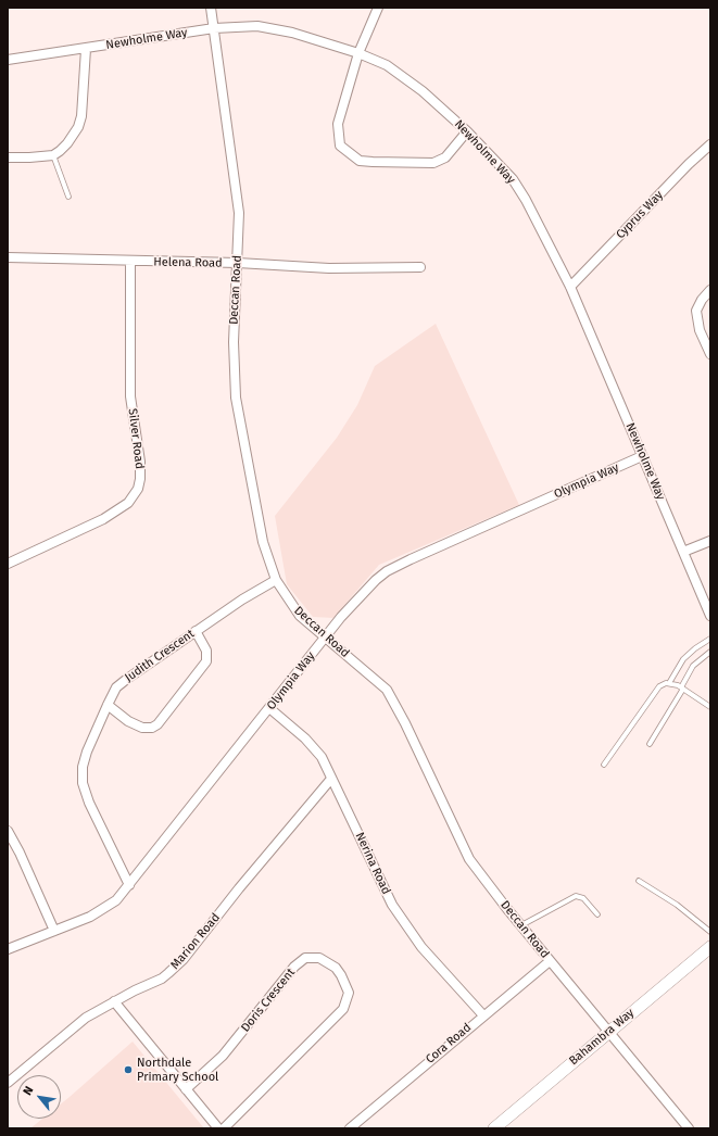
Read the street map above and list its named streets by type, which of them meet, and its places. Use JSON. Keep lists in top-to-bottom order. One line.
{"streets":{"street":["Newholme Way","Cyprus Way","Helena Road","Deccan Road","Silver Road","Olympia Way","Judith Crescent","Nerina Road","Marion Road","Doris Crescent","Bahambra Way","Cora Road"]},"crossings":[["Newholme Way","Cyprus Way"],["Newholme Way","Deccan Road"],["Newholme Way","Olympia Way"],["Helena Road","Deccan Road"],["Helena Road","Silver Road"],["Deccan Road","Olympia Way"],["Deccan Road","Judith Crescent"],["Deccan Road","Bahambra Way"],["Deccan Road","Cora Road"],["Olympia Way","Judith Crescent"],["Olympia Way","Nerina Road"],["Nerina Road","Marion Road"],["Nerina Road","Cora Road"]],"places":["Northdale Primary School"],"north":"top left"}
